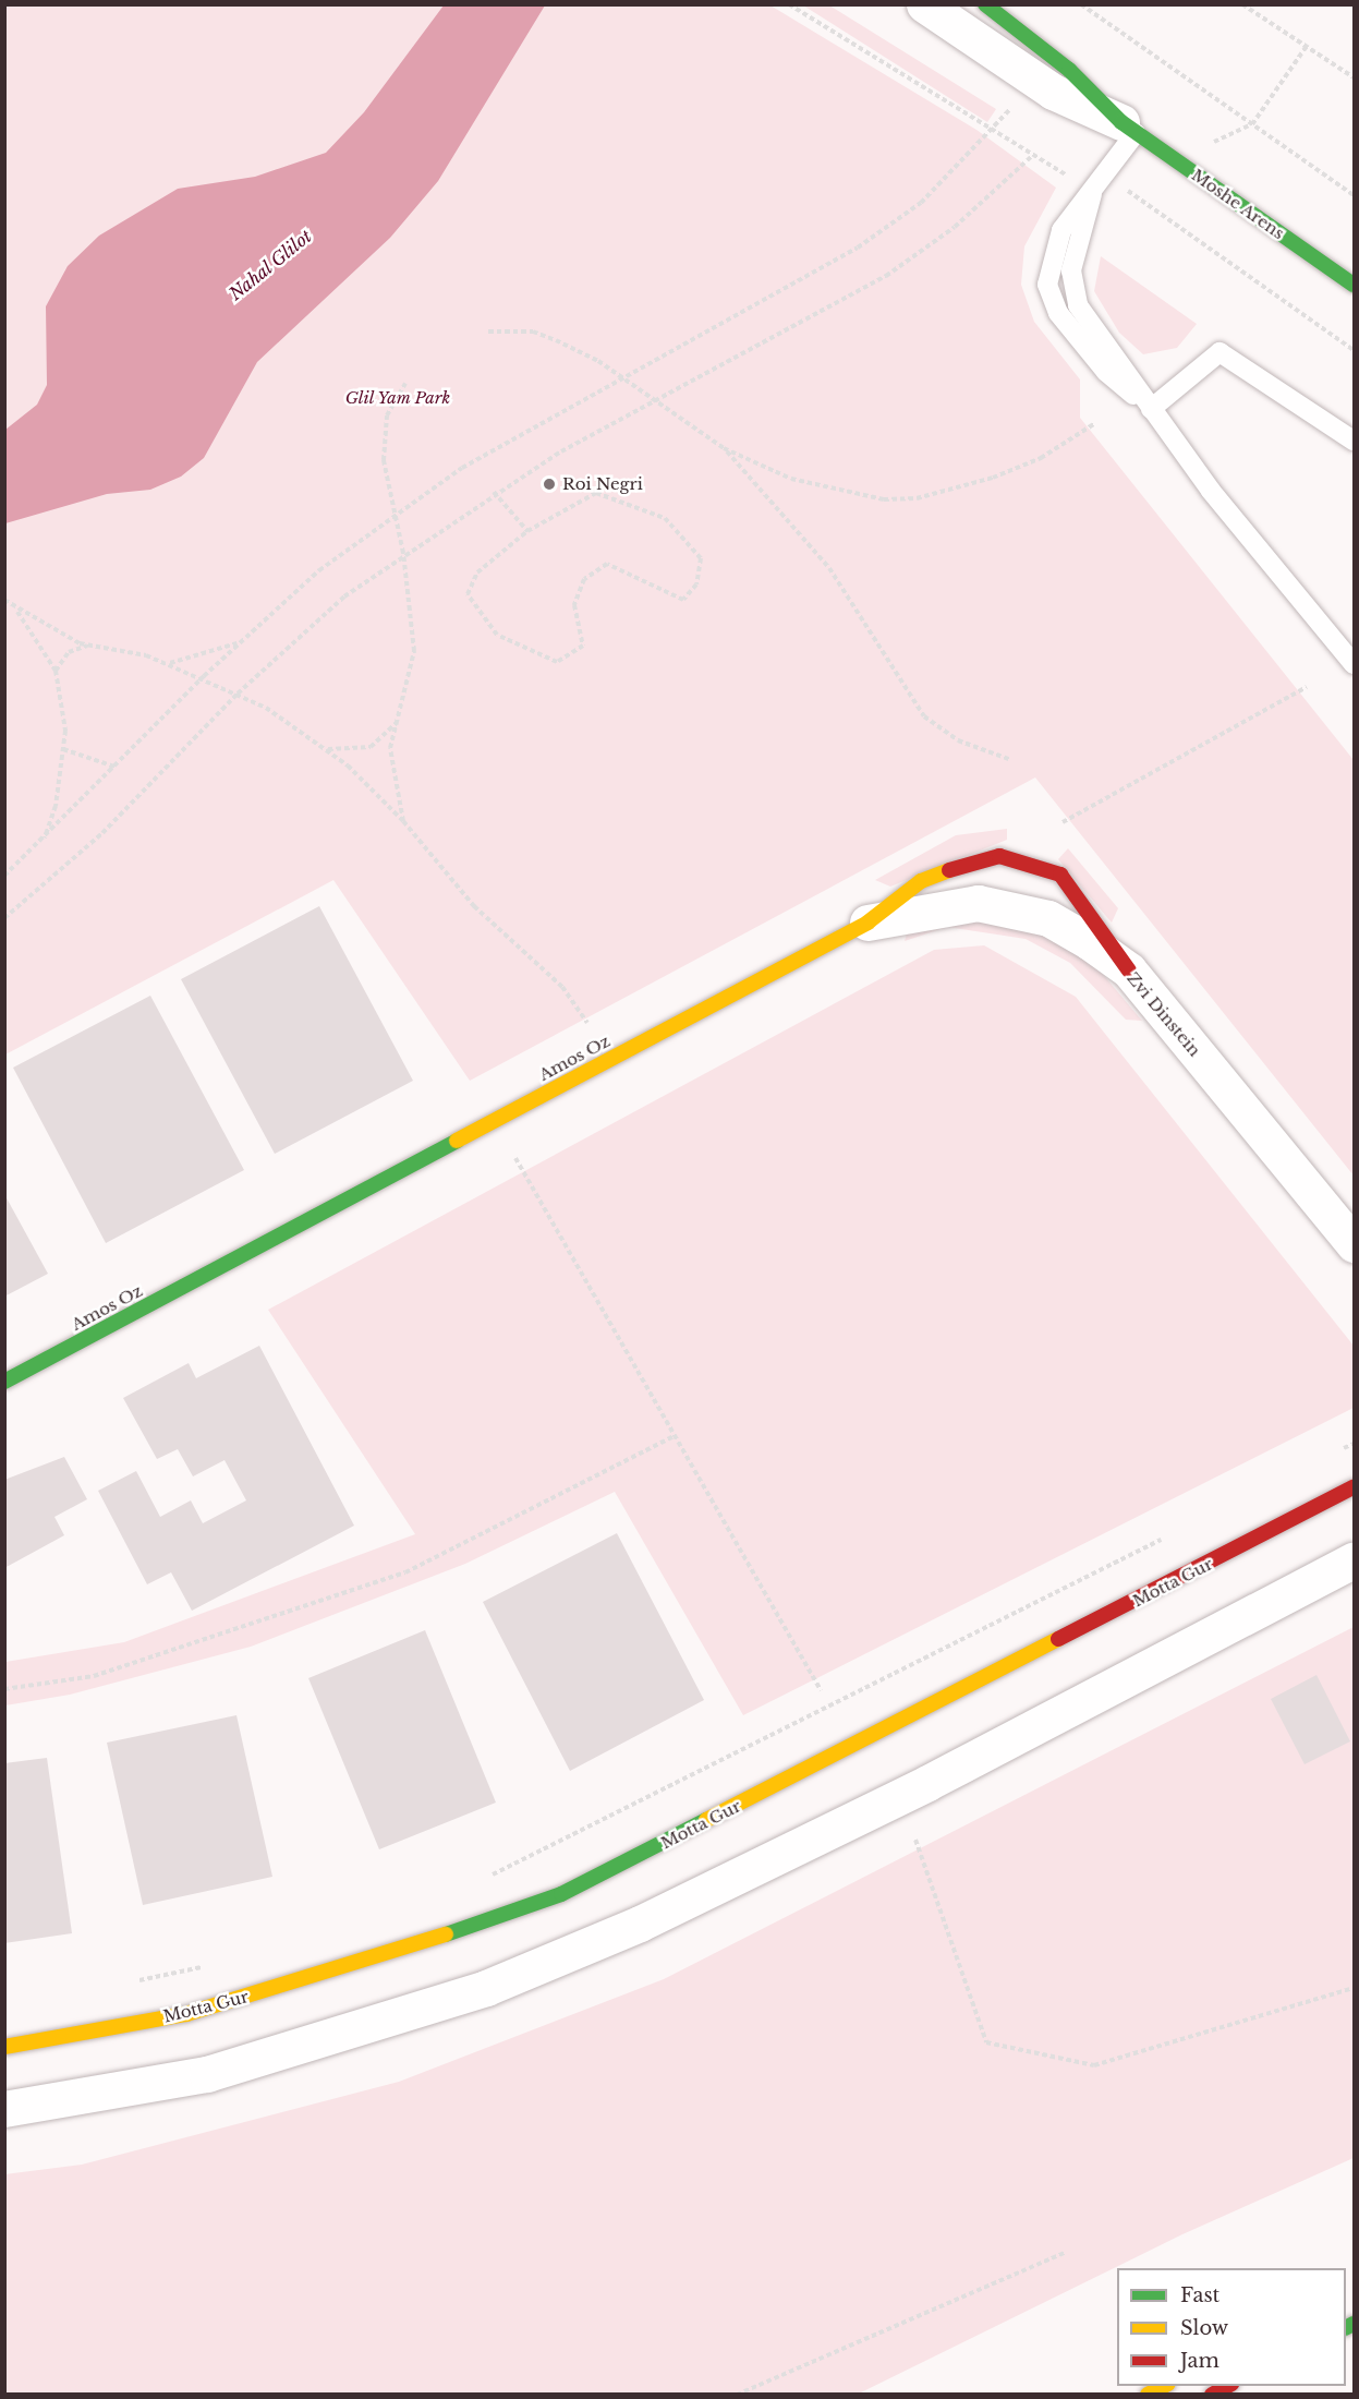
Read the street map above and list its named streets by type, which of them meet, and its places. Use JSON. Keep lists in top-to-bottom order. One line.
{"streets":{"main road":["Moshe Arens","Amos Oz","Motta Gur"],"street":["Zvi Dinstein"]},"crossings":[["Zvi Dinstein","Amos Oz"]],"water":["Nahal Glilot"],"parks":["Glil Yam Park"],"places":["Roi Negri"],"legend":["Fast","Slow","Jam"]}
